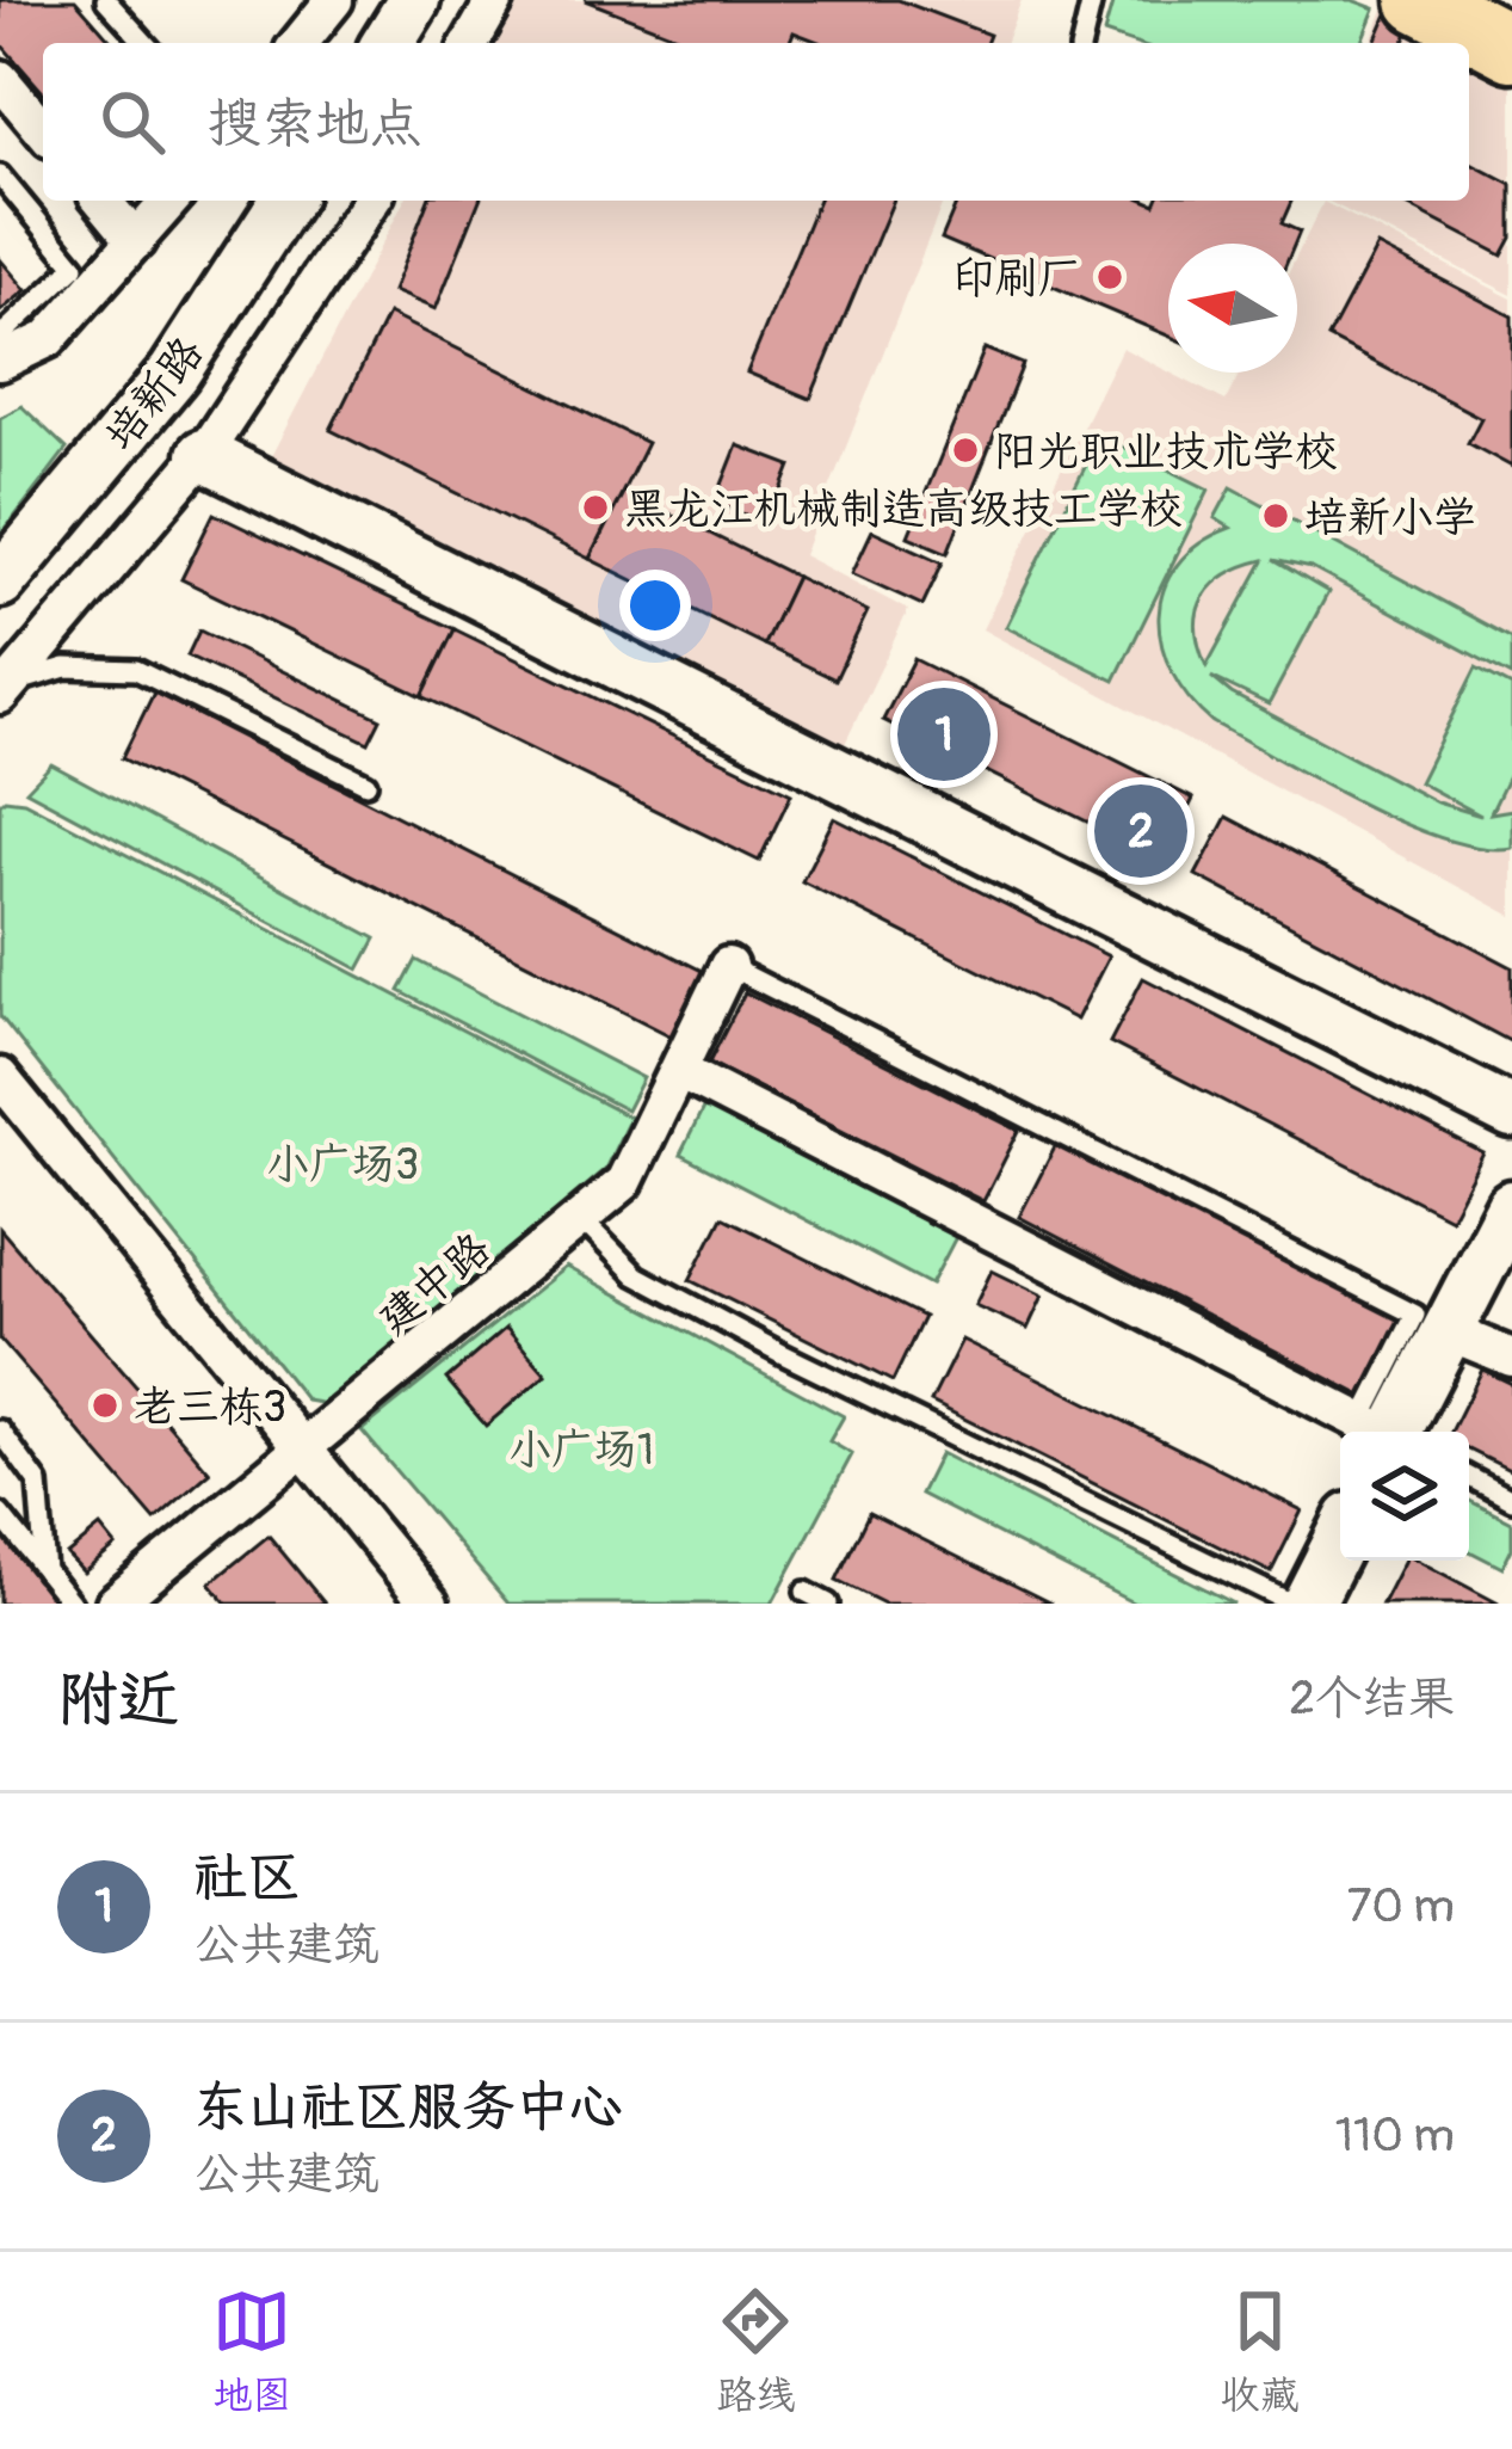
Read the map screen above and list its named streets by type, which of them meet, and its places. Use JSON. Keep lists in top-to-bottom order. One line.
{"streets":{"street":["培新路","建中路"]},"parks":["小广场3","小广场1"],"places":["印刷厂","阳光职业技术学校","黑龙江机械制造高级技工学校","培新小学","老三栋3"],"north":"left","page":{"search":"搜索地点","pins":["1","2"],"heading":["附近","2个结果"],"list":[{"mark":"1","name":"社区","note":"公共建筑","value":"70 m"},{"mark":"2","name":"东山社区服务中心","note":"公共建筑","value":"110 m"}],"nav":["地图","路线","收藏"]}}
